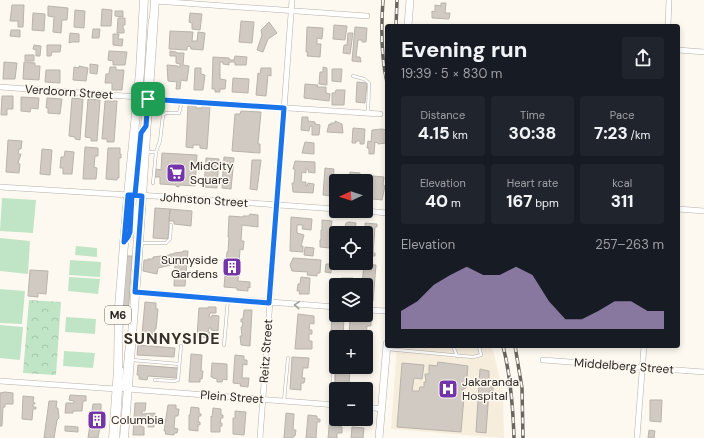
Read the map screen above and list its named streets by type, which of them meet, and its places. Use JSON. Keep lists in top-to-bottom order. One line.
{"streets":{"main road":["M6"],"street":["Verdoorn Street","Johnston Street","Reitz Street","Middelberg Street","Plein Street"]},"crossings":[["Verdoorn Street","M6"],["Johnston Street","M6"],["Johnston Street","Reitz Street"],["M6","Plein Street"],["Reitz Street","Plein Street"]],"districts":["SUNNYSIDE"],"places":{"supermarket":["MidCity Square"],"building":["Sunnyside Gardens","Columbia"],"hospital":["Jakaranda Hospital"]},"north":"left","page":{"heading":["Evening run","19:39 · 5 × 830 m"],"stats":[["Distance","4.15 km"],["Time","30:38"],["Pace","7:23 /km"],["Elevation","40 m"],["Heart rate","167 bpm"],["kcal","311"]],"map_buttons":["+","−"],"chart":["Elevation","257–263 m"]}}
